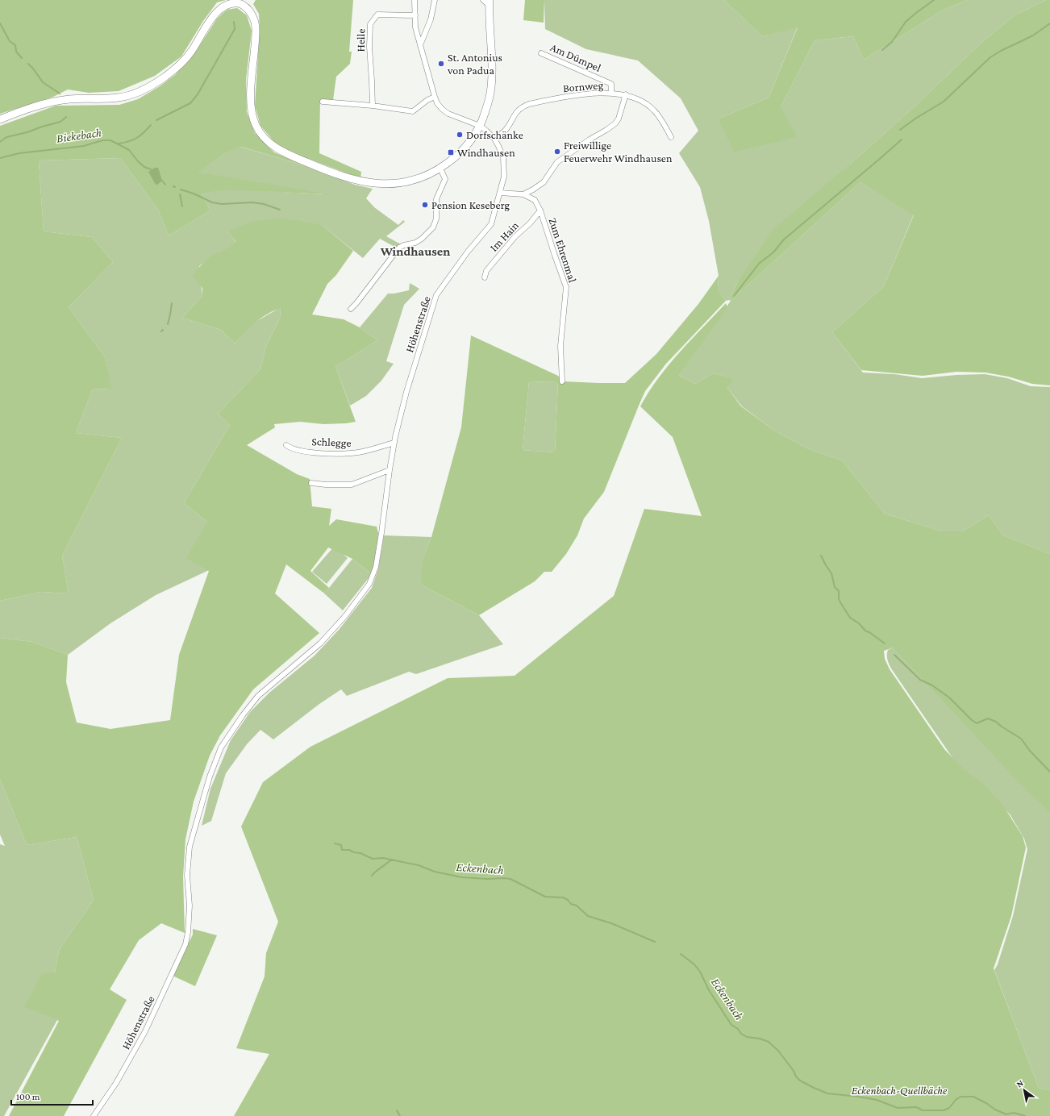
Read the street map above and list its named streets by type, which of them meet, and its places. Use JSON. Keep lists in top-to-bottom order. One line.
{"streets":{"street":["Helle","Am Dümpel","Bornweg","Im Hain","Zum Ehrenmal","Höhenstraße","Schlegge"]},"crossings":[["Helle","Höhenstraße"],["Am Dümpel","Bornweg"],["Bornweg","Höhenstraße"],["Im Hain","Zum Ehrenmal"],["Höhenstraße","Schlegge"]],"districts":["Windhausen"],"water":["Biekebach","Eckenbach"],"parks":["Eckenbach-Quellbäche"],"places":{"other":["St. Antonius von Padua","Dorfschänke","Freiwillige Feuerwehr Windhausen","Pension Keseberg"],"transit":["Windhausen"]},"scale_bar":"100 m","north":"top left"}
